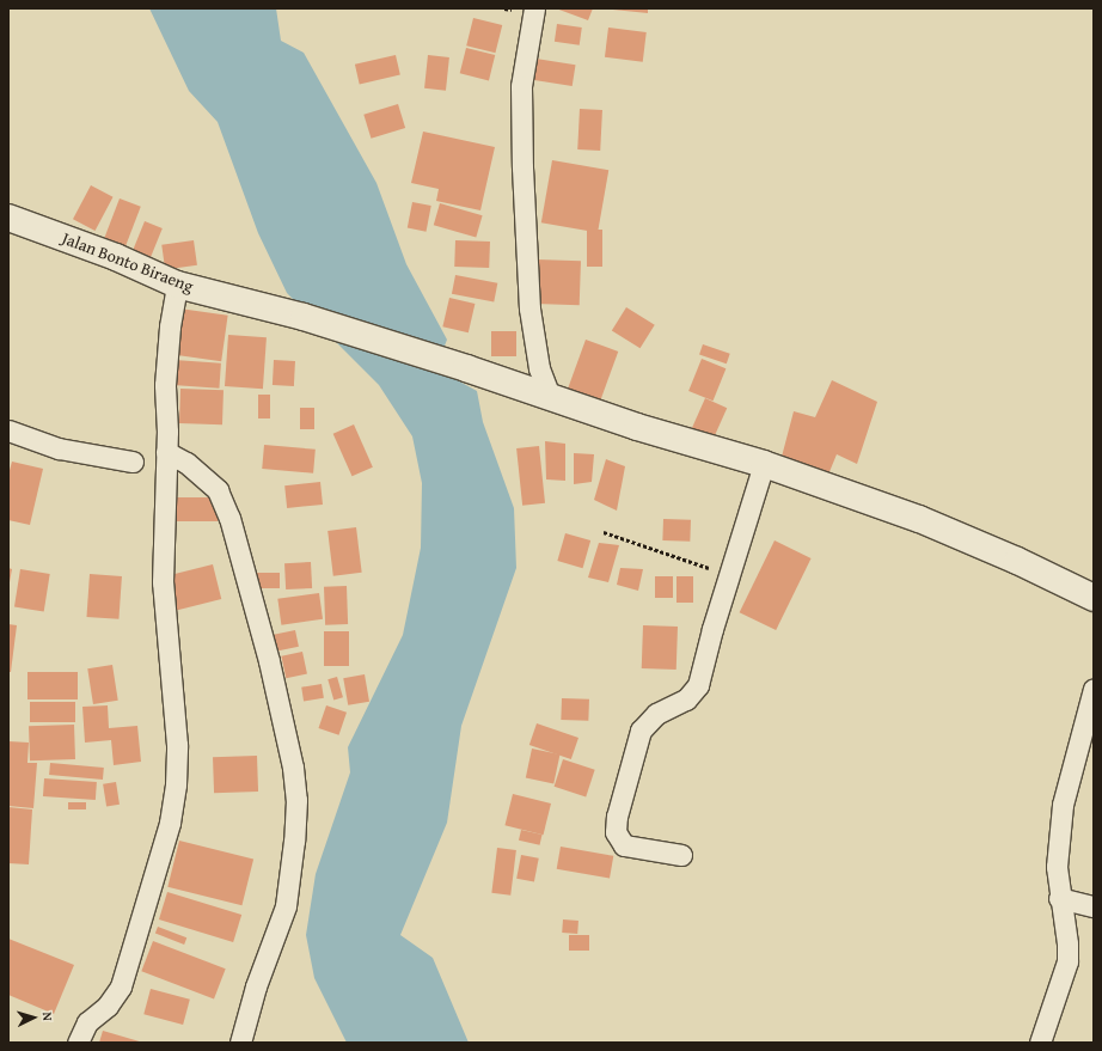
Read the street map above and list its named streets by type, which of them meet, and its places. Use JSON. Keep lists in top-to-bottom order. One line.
{"streets":{"street":["Jalan Bonto Biraeng"]},"north":"right"}
